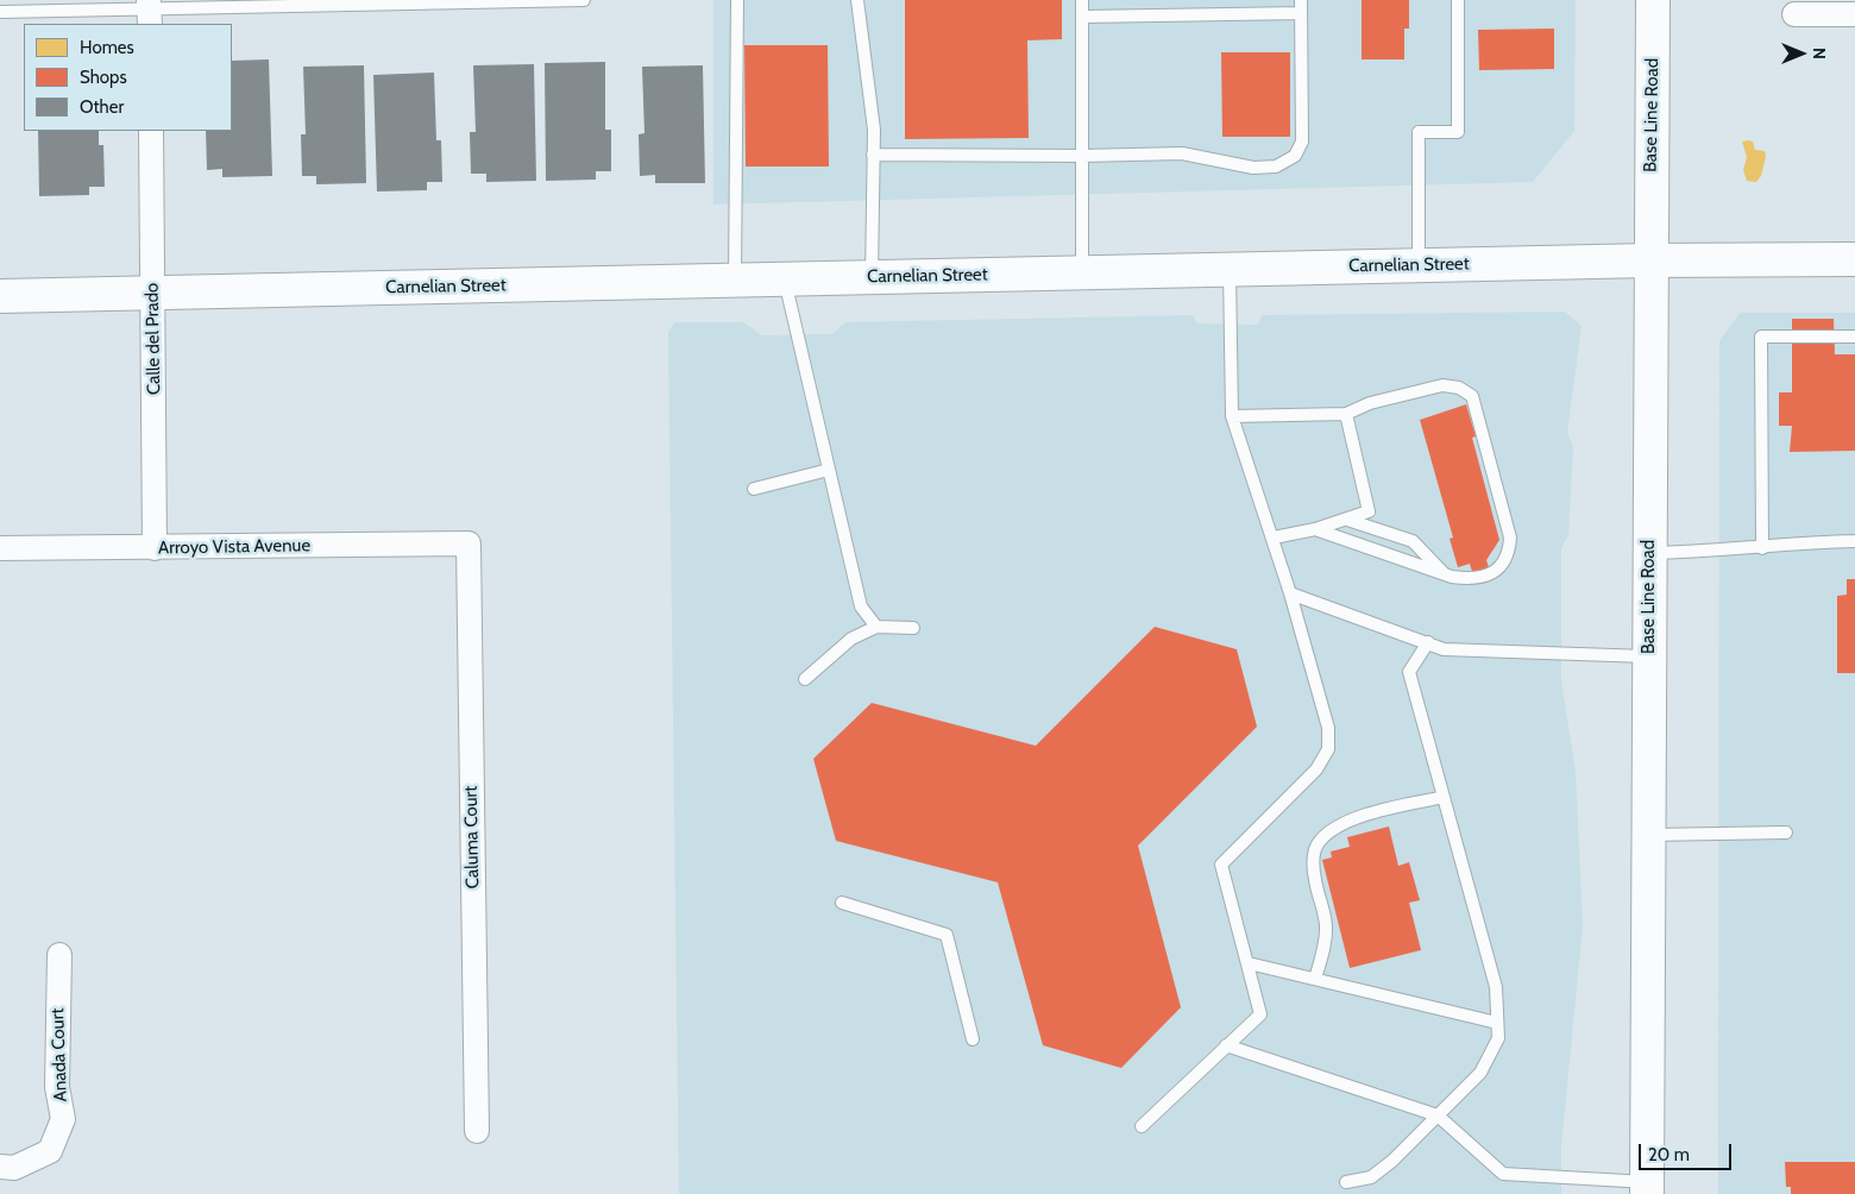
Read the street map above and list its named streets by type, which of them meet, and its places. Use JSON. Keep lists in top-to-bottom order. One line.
{"streets":{"main road":["Base Line Road","Carnelian Street"],"street":["Calle del Prado","Arroyo Vista Avenue","Caluma Court","Anada Court"]},"crossings":[["Base Line Road","Carnelian Street"],["Carnelian Street","Calle del Prado"],["Calle del Prado","Arroyo Vista Avenue"],["Arroyo Vista Avenue","Caluma Court"]],"legend":["Homes","Shops","Other"],"scale_bar":"20 m","north":"right"}
